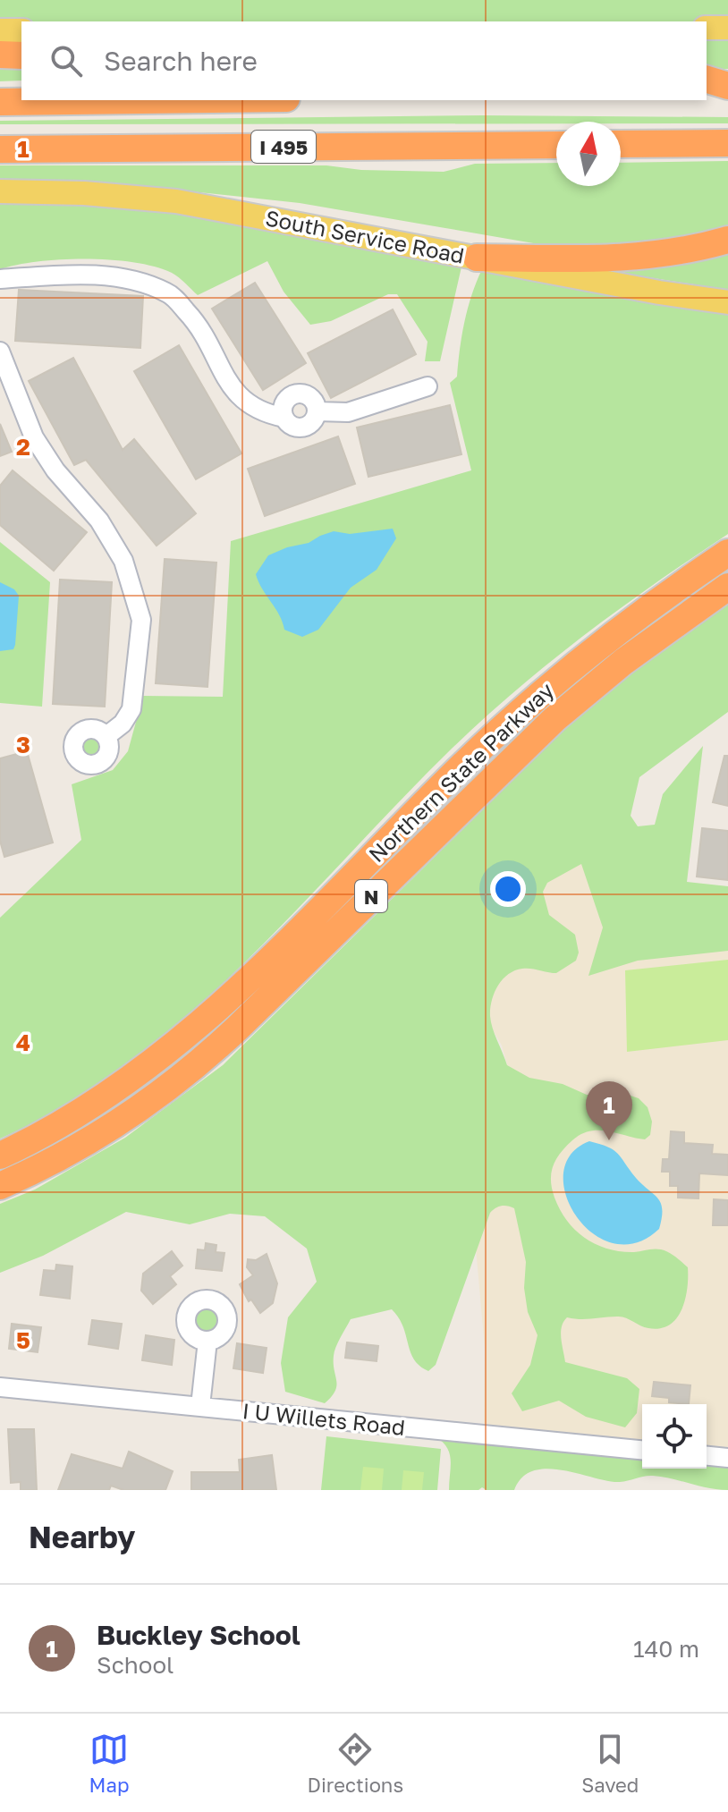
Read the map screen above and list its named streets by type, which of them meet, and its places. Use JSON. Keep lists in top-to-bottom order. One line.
{"streets":{"highway":["I 495","Northern State Parkway","N"],"main road":["South Service Road"],"street":["I U Willets Road"]},"north":"top","page":{"search":"Search here","pins":"1","heading":"Nearby","list":[{"mark":"1","name":"Buckley School","note":"School","value":"140 m"}],"nav":["Map","Directions","Saved"]},"grid":{"rows":["1","2","3","4","5"]}}
